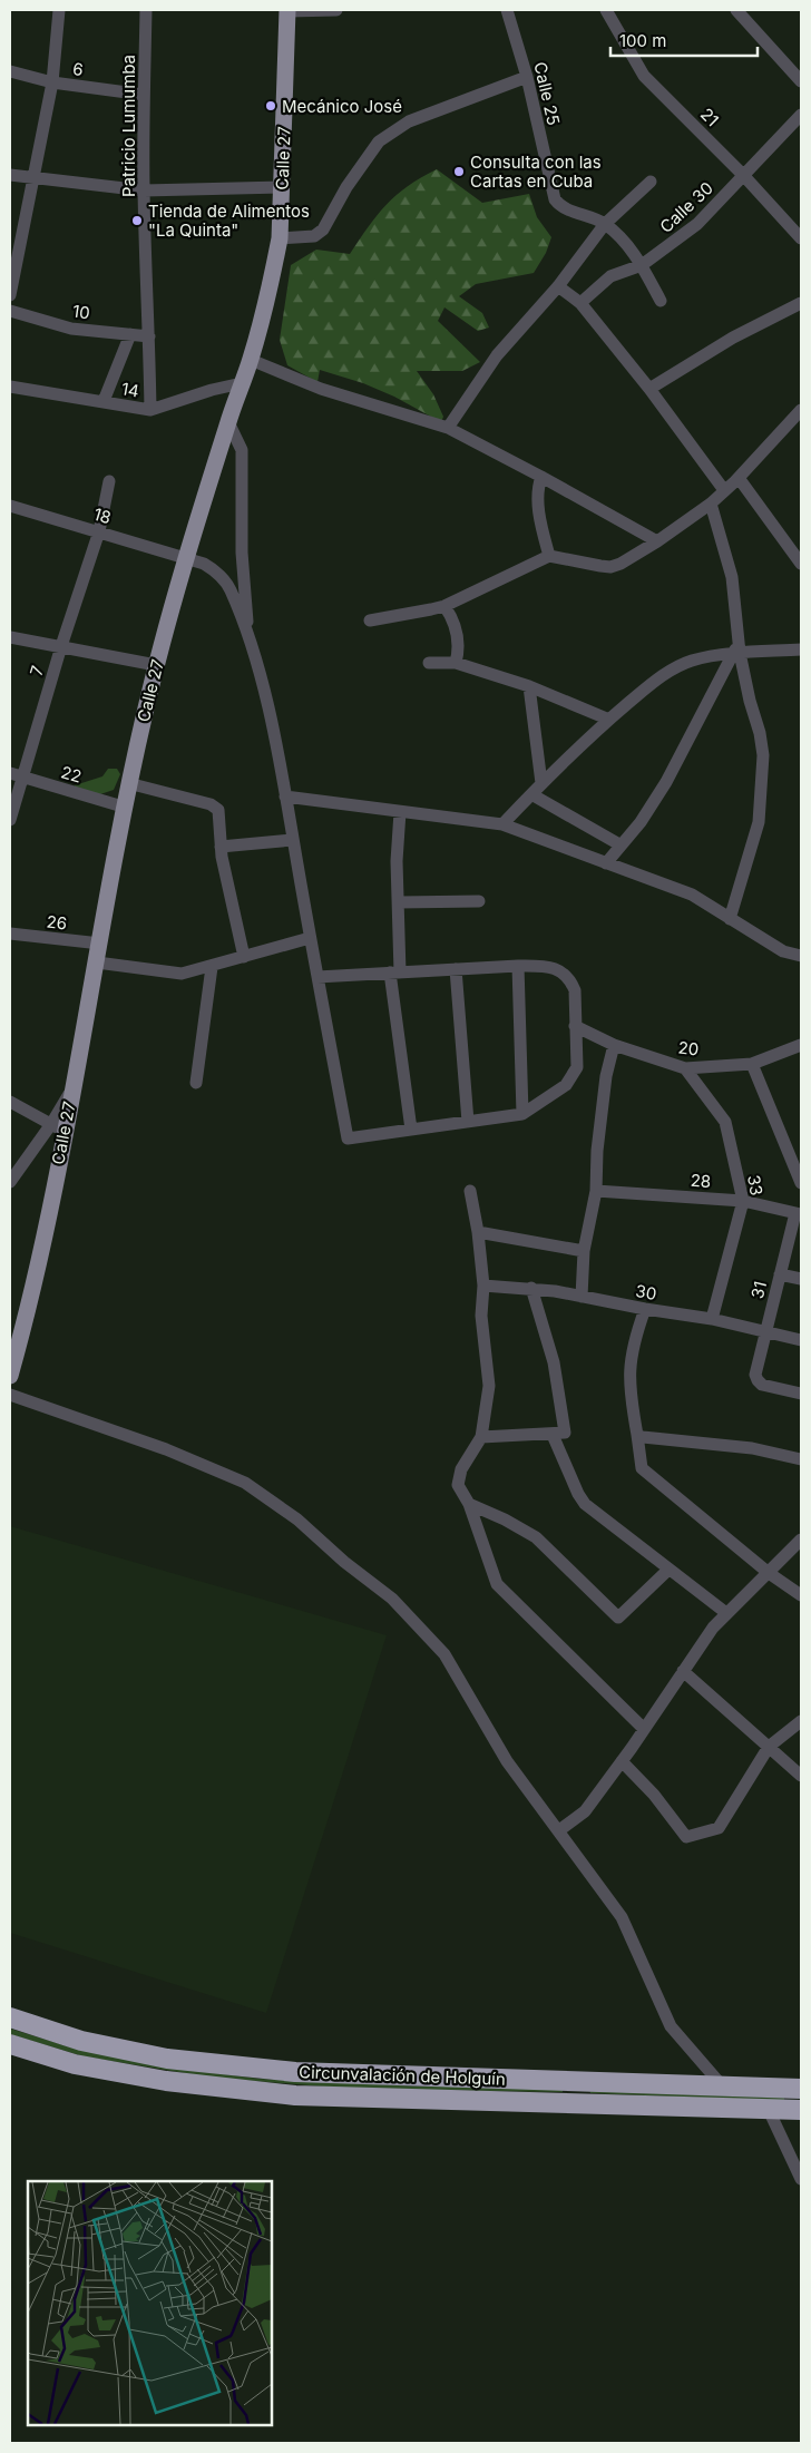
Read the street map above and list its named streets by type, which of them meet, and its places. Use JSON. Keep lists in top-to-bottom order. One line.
{"streets":{"highway":["Circunvalación de Holguín"],"main road":["Calle 27"],"street":["6","Calle 25","21","Patricio Lumumba","Calle 30","10","14","18","7","22","26","20","28","33","31","30"]},"crossings":[["6","Patricio Lumumba"],["Calle 25","Calle 30"],["21","Calle 30"],["Patricio Lumumba","10"],["Patricio Lumumba","14"],["Calle 27","14"],["Calle 27","18"],["Calle 27","22"],["Calle 27","26"],["18","7"],["7","22"],["20","33"],["28","33"],["28","31"],["33","30"],["31","30"]],"places":["Mecánico José","Consulta con las Cartas en Cuba","Tienda de Alimentos \"La Quinta\""],"scale_bar":"100 m"}
